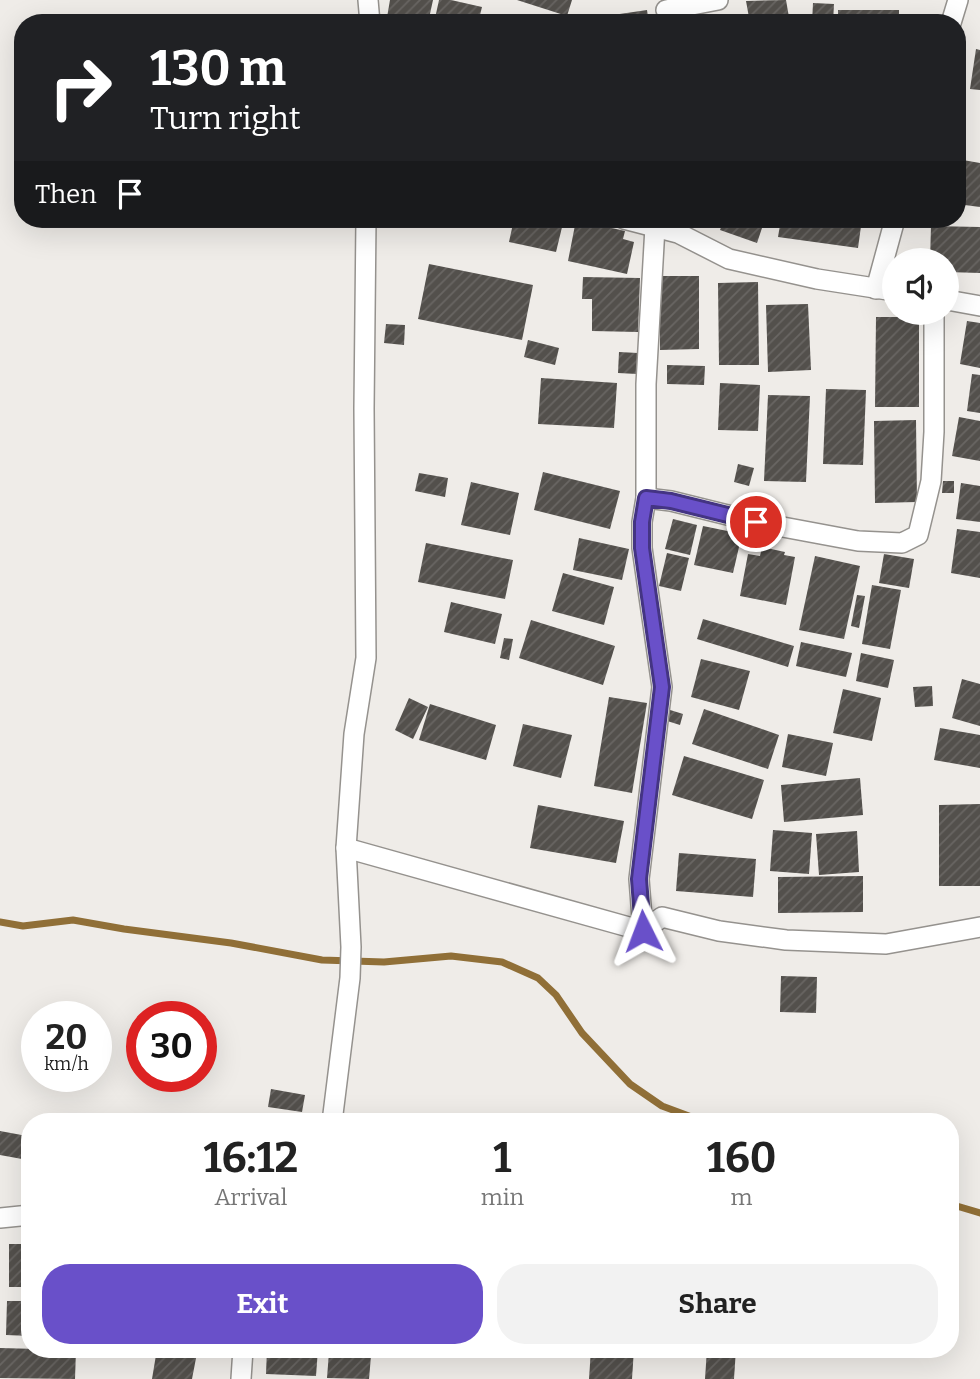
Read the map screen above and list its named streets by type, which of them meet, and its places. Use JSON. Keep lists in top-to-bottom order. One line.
{"page":{"turn":["130 m","Turn right"],"then":"Then","speed":"20 km/h","limit":"30","eta":["16:12","Arrival","1","min","160","m"],"buttons":["Exit","Share"]}}
